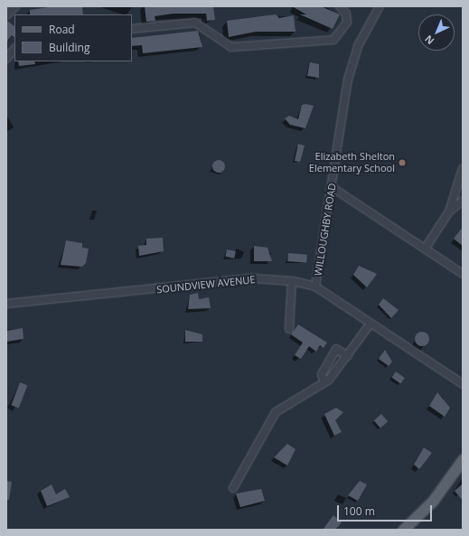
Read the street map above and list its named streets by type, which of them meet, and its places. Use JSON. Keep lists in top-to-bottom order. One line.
{"streets":{"street":["WILLOUGHBY ROAD","SOUNDVIEW AVENUE"]},"crossings":[["WILLOUGHBY ROAD","SOUNDVIEW AVENUE"]],"places":["Elizabeth Shelton Elementary School"],"legend":["Road","Building"],"scale_bar":"100 m","north":"bottom left"}
